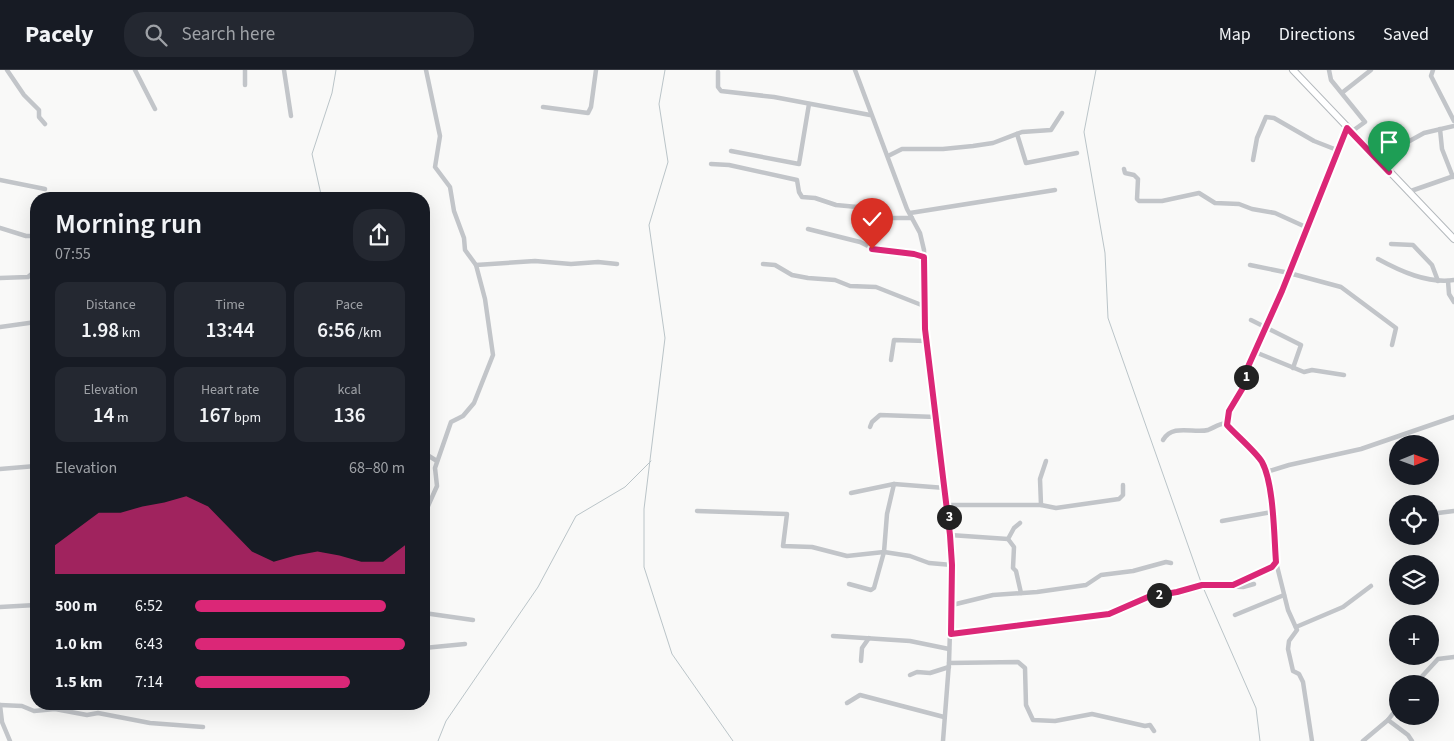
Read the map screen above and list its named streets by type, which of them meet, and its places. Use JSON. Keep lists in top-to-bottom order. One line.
{"north":"right","page":{"header":"Pacely","search":"Search here","nav":["Map","Directions","Saved"],"heading":["Morning run","07:55"],"stats":[["Distance","1.98 km"],["Time","13:44"],["Pace","6:56 /km"],["Elevation","14 m"],["Heart rate","167 bpm"],["kcal","136"]],"pins":["1","3","2"],"map_buttons":["+","−"],"chart":["Elevation","68–80 m"],"list":[{"name":"500 m","note":"6:52"},{"name":"1.0 km","note":"6:43"},{"name":"1.5 km","note":"7:14"}]}}
